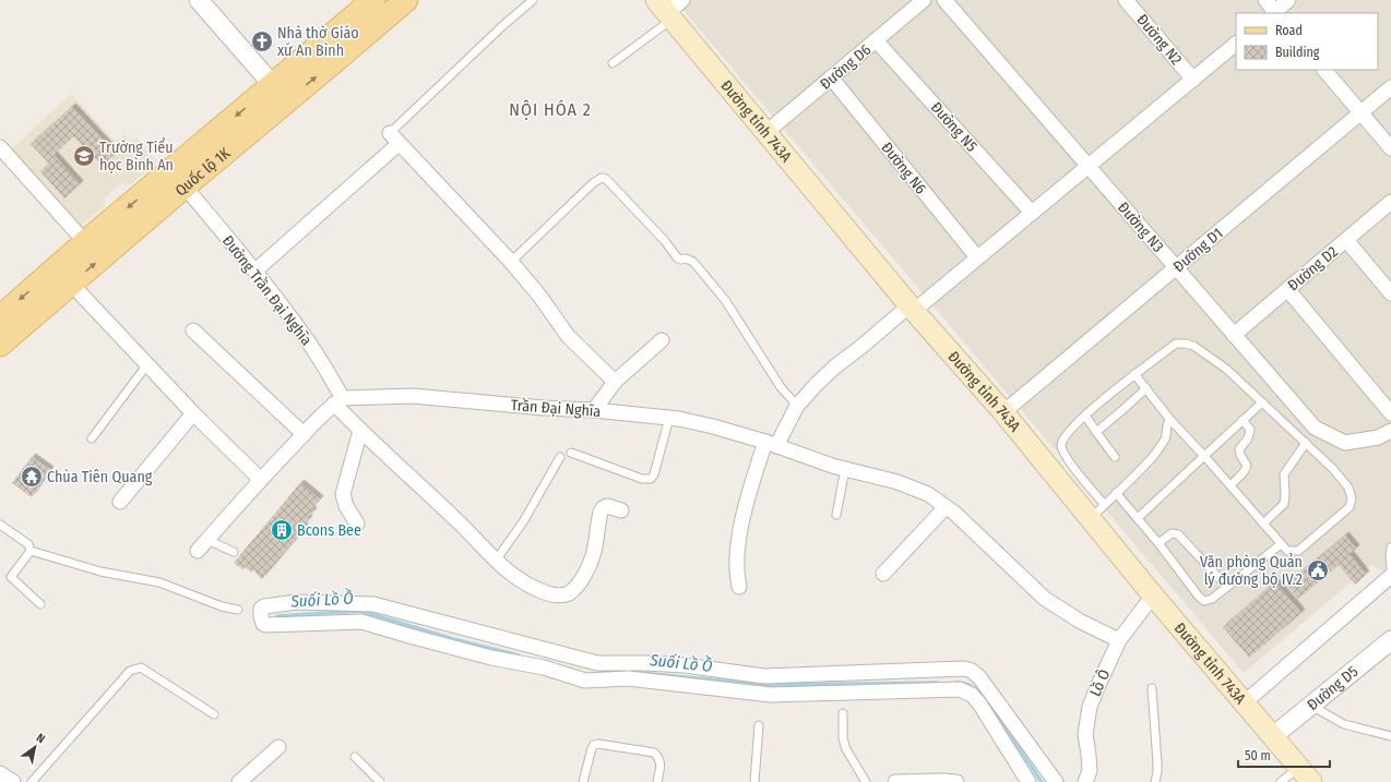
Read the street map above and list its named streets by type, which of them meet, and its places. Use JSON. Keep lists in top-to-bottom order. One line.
{"streets":{"main road":["Đường tỉnh 743A","Quốc lộ 1K"],"street":["Đường N2","Đường D6","Đường N5","Đường N6","Đường N3","Đường D1","Đường D2","Đường Trần Đại Nghĩa","Trần Đại Nghĩa","Lồ Ô","Đường D5"]},"crossings":[["Đường D6","Đường tỉnh 743A"],["Đường D6","Đường N5"],["Đường D6","Đường N6"],["Đường tỉnh 743A","Đường D1"],["Đường tỉnh 743A","Lồ Ô"],["Đường tỉnh 743A","Đường D5"],["Quốc lộ 1K","Đường Trần Đại Nghĩa"],["Đường N3","Đường D1"],["Đường N3","Đường D2"],["Đường Trần Đại Nghĩa","Trần Đại Nghĩa"],["Trần Đại Nghĩa","Lồ Ô"]],"districts":["NỘI HÓA 2"],"water":["Suối Lồ Ồ"],"places":{"church":["Nhà thờ Giáo xứ An Bình"],"school or university":["Trường Tiểu học Bình An"],"temple":["Chùa Tiên Quang"],"building":["Bcons Bee"],"public building":["Văn phòng Quản lý đường bộ IV.2"]},"legend":["Road","Building"],"scale_bar":"50 m","north":"top right"}
